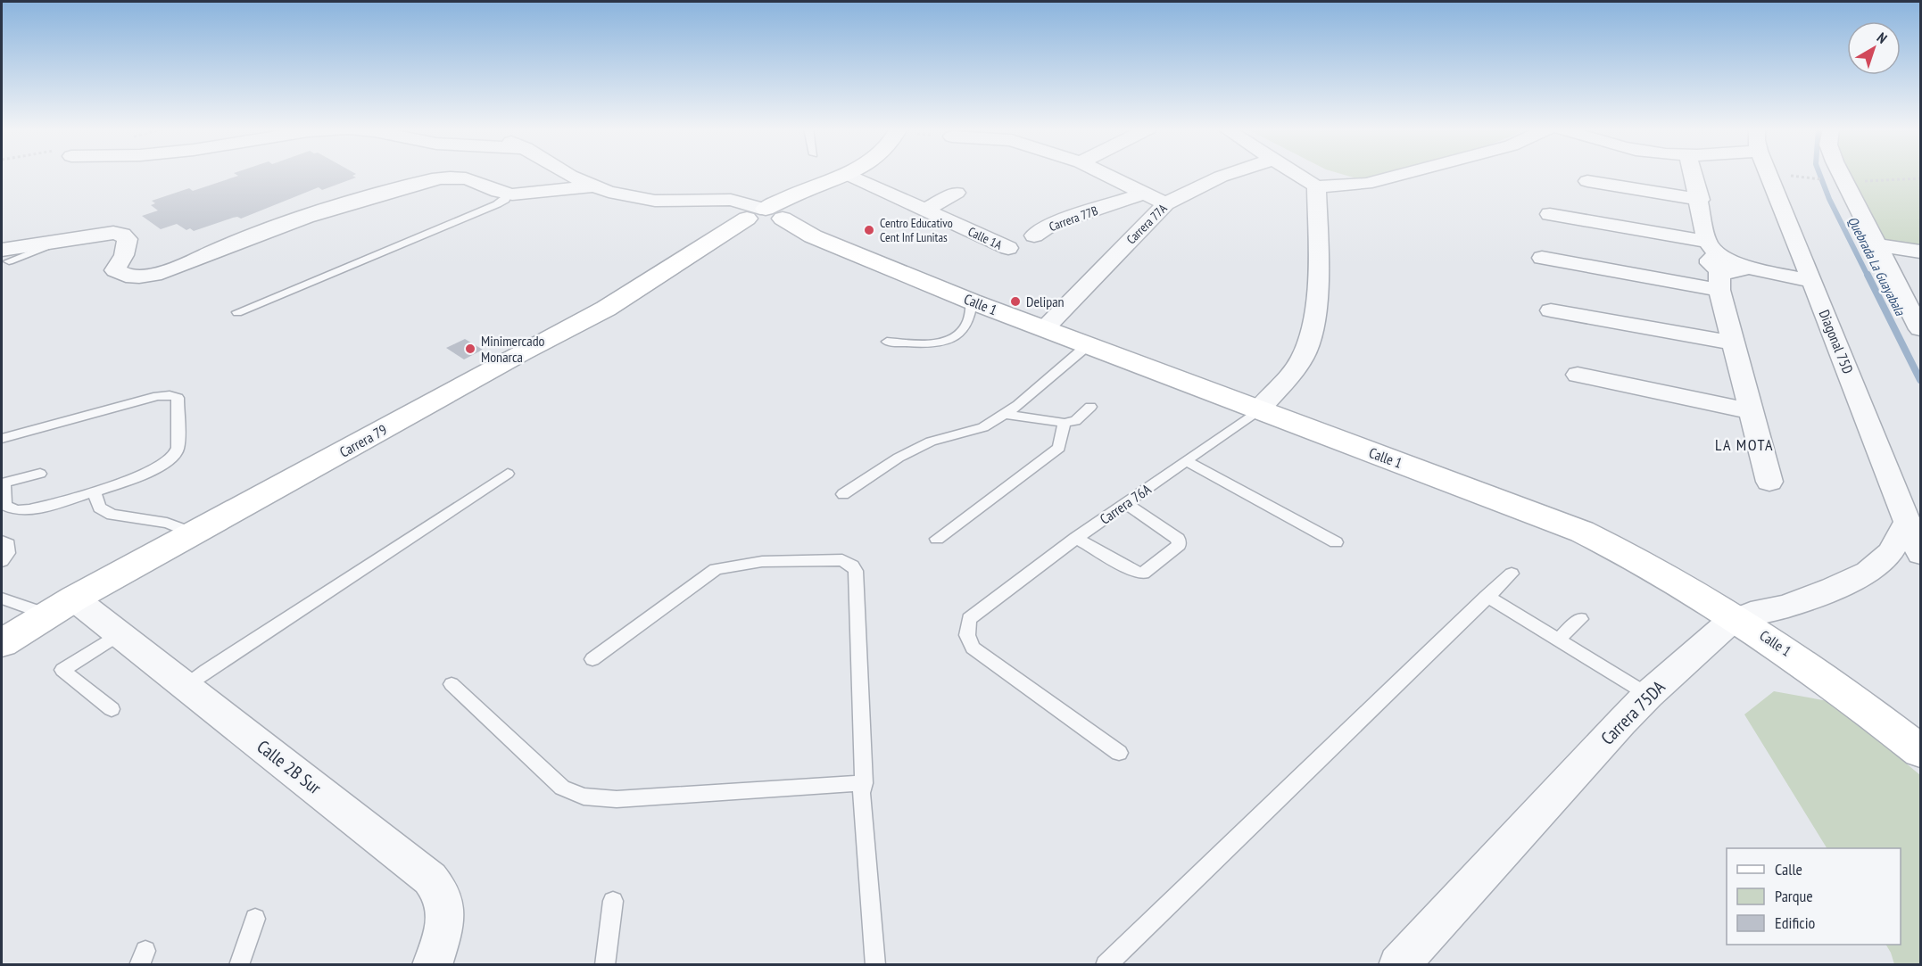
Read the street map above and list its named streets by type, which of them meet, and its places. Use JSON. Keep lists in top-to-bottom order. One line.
{"streets":{"main road":["Calle 1","Carrera 79"],"street":["Carrera 77B","Carrera 77A","Calle 1A","Diagonal 75D","Carrera 76A","Carrera 75DA","Calle 2B Sur"]},"crossings":[["Carrera 77A","Calle 1"],["Calle 1A","Carrera 79"],["Calle 1","Carrera 79"],["Calle 1","Carrera 76A"],["Calle 1","Carrera 75DA"],["Diagonal 75D","Carrera 75DA"],["Carrera 79","Calle 2B Sur"]],"districts":["LA MOTA"],"water":["Quebrada La Guayabala"],"places":["Centro Educativo Cent Inf Lunitas","Delipan","Minimercado Monarca"],"legend":["Calle","Parque","Edificio"],"north":"top right"}
